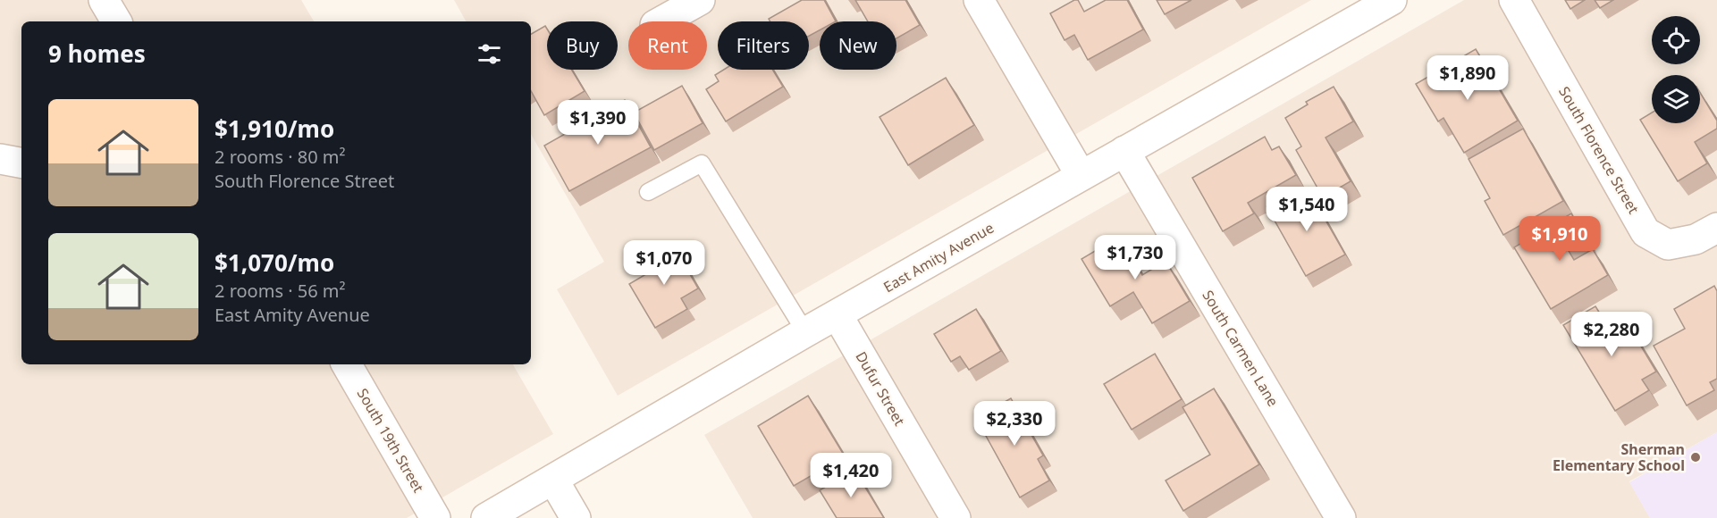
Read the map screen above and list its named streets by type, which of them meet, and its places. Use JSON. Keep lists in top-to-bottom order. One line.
{"streets":{"street":["South Florence Street","East Amity Avenue","South Carmen Lane","Dufur Street","South 19th Street"]},"crossings":[["East Amity Avenue","South Carmen Lane"],["East Amity Avenue","Dufur Street"]],"places":["Sherman Elementary School"],"page":{"chip":["Buy","Rent","Filters","New"],"heading":"9 homes","price":["$1,890","$1,390","$1,540","$1,910","$1,730","$1,070","$2,280","$2,330","$1,420"],"list":[{"name":"$1,910/mo","note":"2 rooms · 80 m² · South Florence Street"},{"name":"$1,070/mo","note":"2 rooms · 56 m² · East Amity Avenue"}]}}
